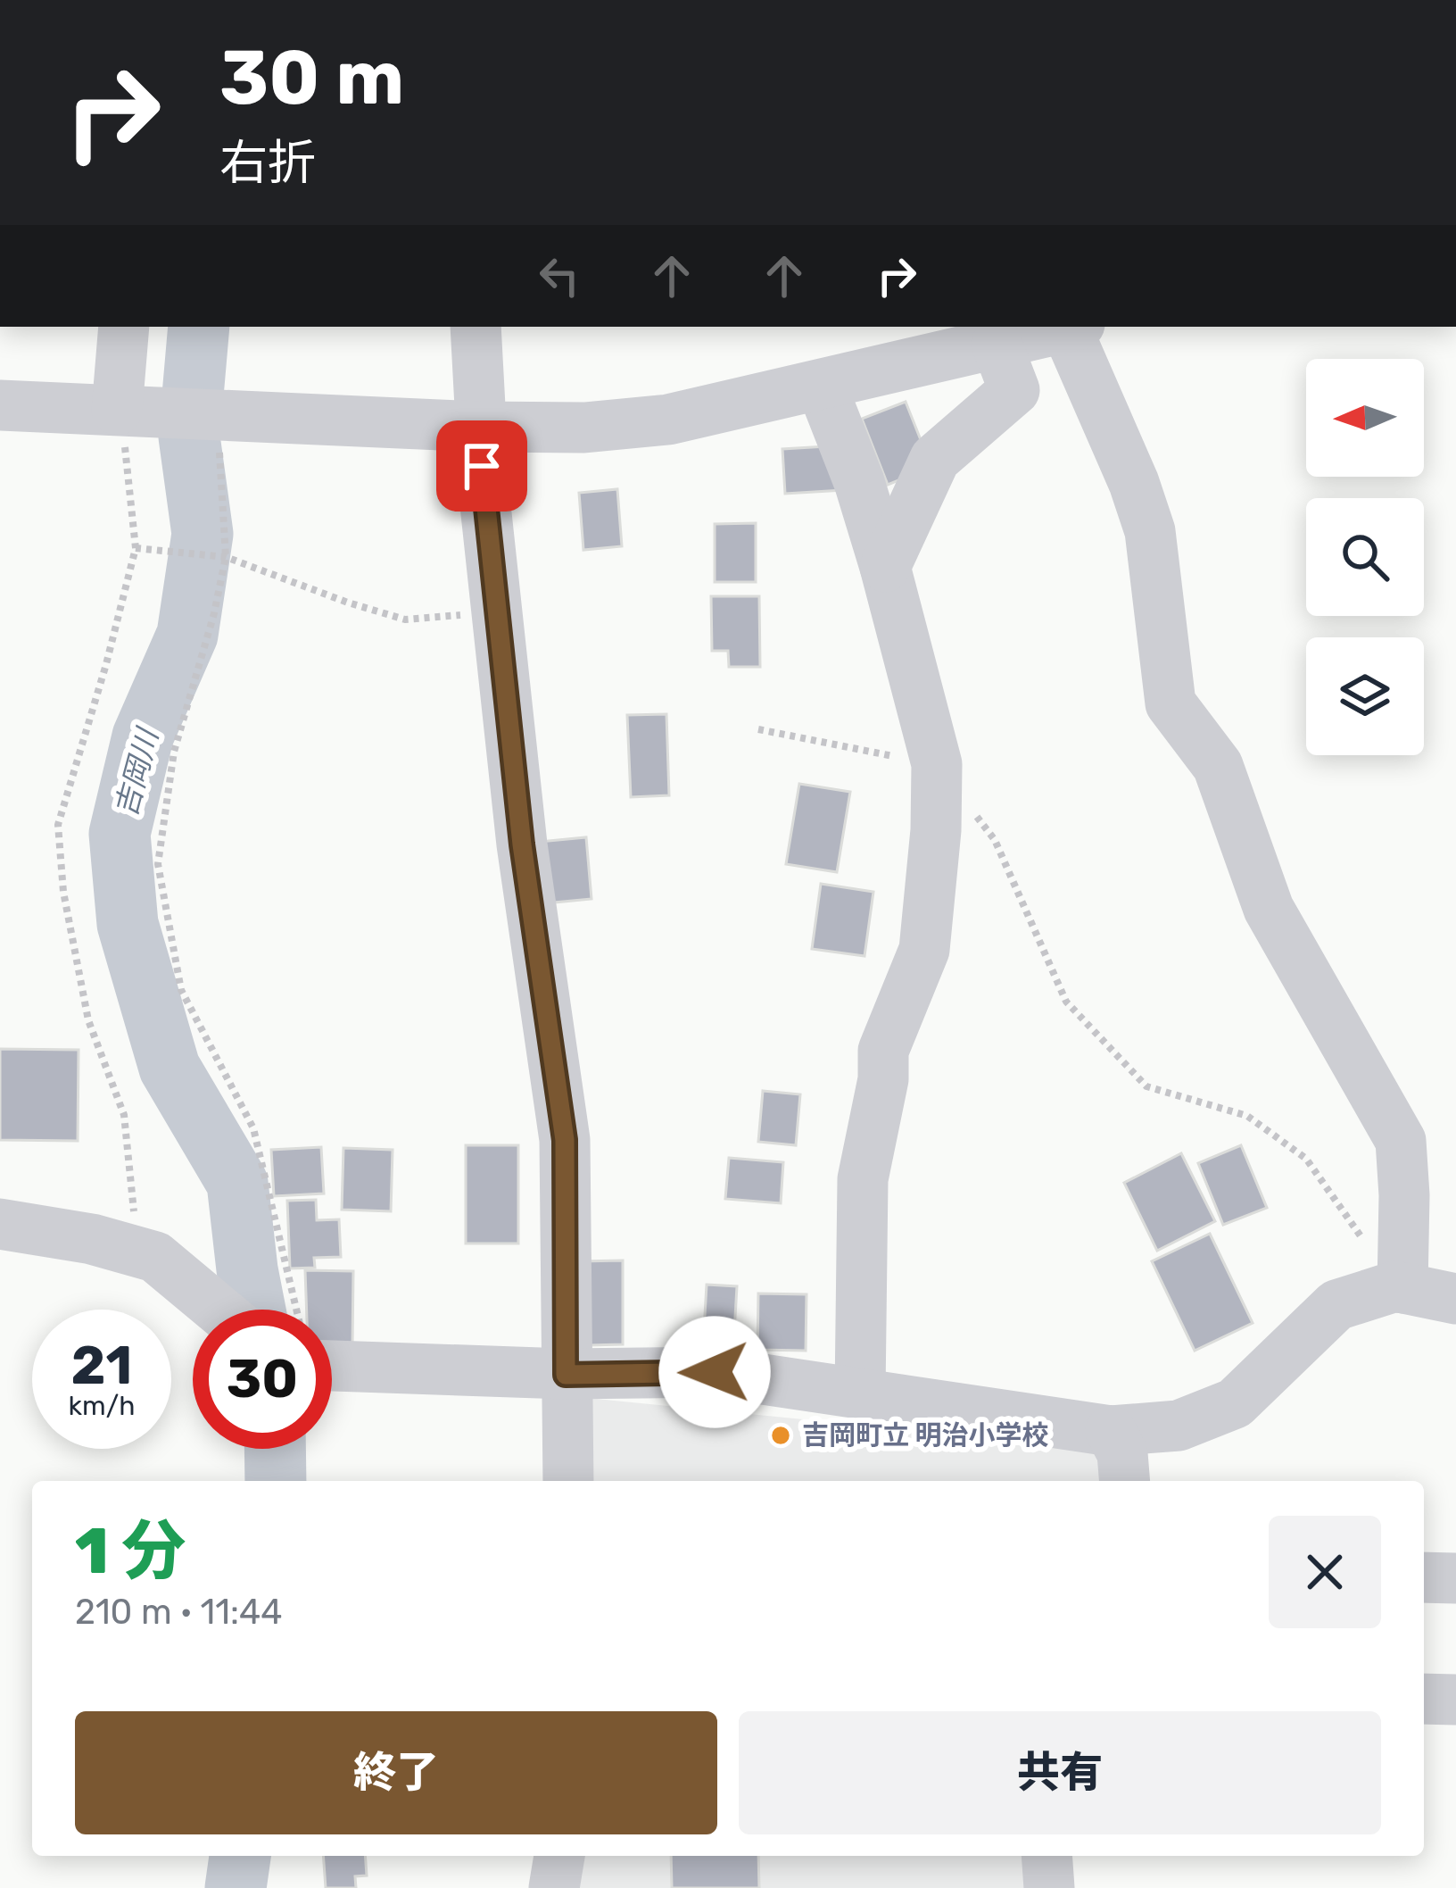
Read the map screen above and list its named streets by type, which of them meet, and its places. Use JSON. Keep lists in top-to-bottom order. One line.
{"water":["吉岡川"],"places":["吉岡町立 明治小学校"],"north":"left","page":{"turn":["30 m","右折"],"speed":"21 km/h","limit":"30","heading":["1 分","210 m · 11:44"],"buttons":["終了","共有"]}}
